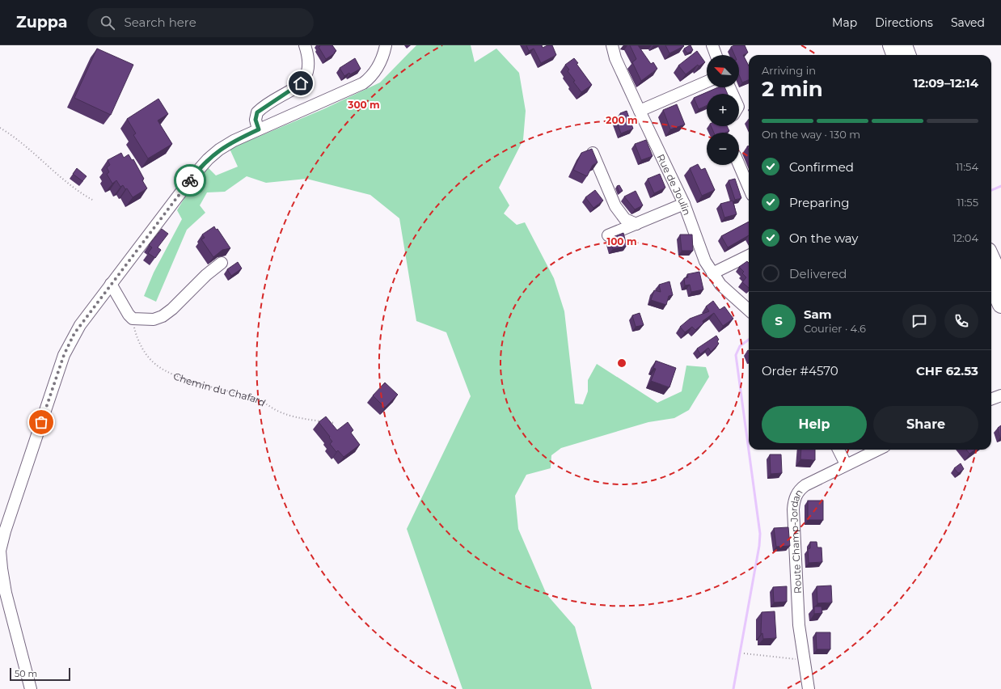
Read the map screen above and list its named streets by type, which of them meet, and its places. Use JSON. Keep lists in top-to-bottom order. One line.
{"streets":{"street":["Rue de Joulin","Route Champ-Jordan"],"path":["Chemin du Chafard"]},"scale_bar":"50 m","north":"top left","page":{"header":"Zuppa","search":"Search here","nav":["Map","Directions","Saved"],"map_buttons":["+","−"],"heading":["2 min","Arriving in","12:09–12:14"],"panel":["Sam","Courier · 4.6","Order #4570","CHF 62.53"],"bar":"On the way · 130 m","list":[["Confirmed","11:54"],["Preparing","11:55"],["On the way","12:04"],"Delivered"],"round":"S","buttons":["Help","Share"],"scale":"50 m"},"rings":["300 m","200 m","100 m"]}
